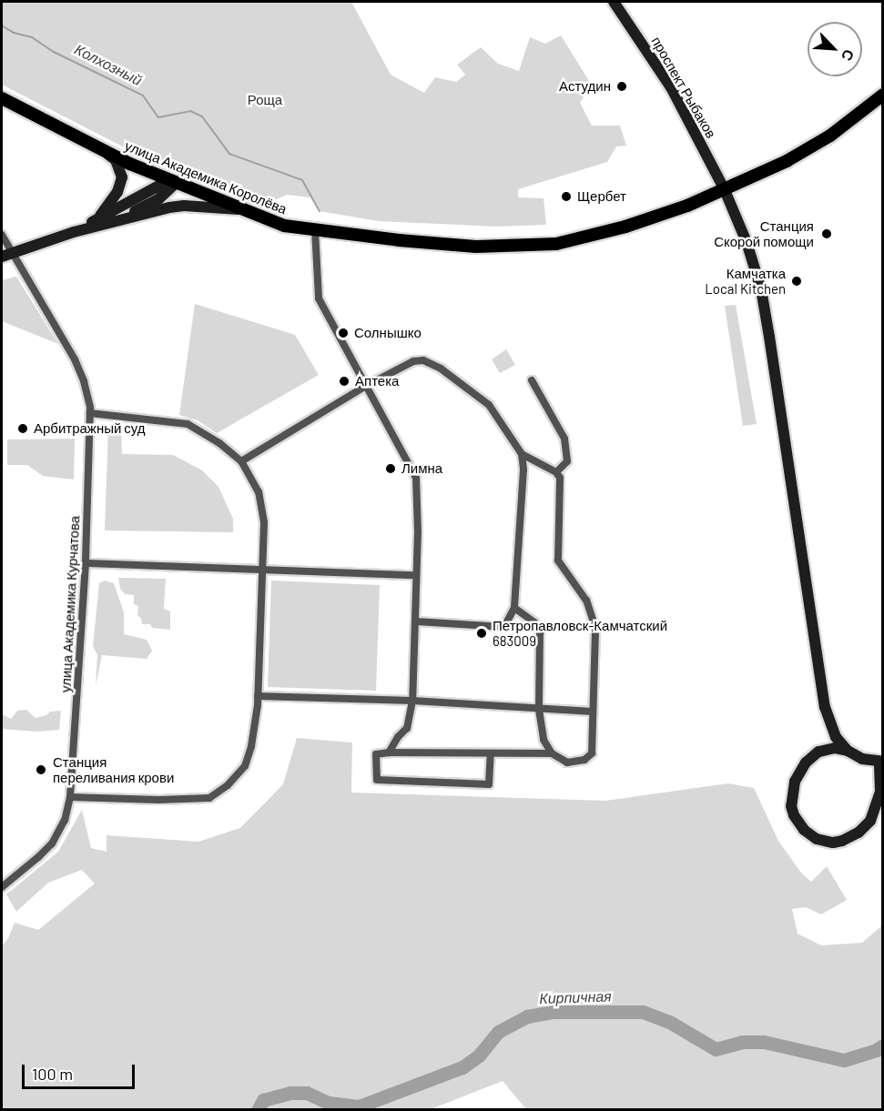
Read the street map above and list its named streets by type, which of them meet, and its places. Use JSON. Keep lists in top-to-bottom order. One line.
{"streets":{"main road":["проспект Рыбаков","улица Академика Королёва"],"street":["улица Академика Курчатова"]},"crossings":[["проспект Рыбаков","улица Академика Королёва"]],"water":["Колхозный","Кирпичная"],"parks":["Роща"],"places":["Астудин","Щербет","Станция Скорой помощи","Камчатка Local Kitchen","Солнышко","Аптека","Арбитражный суд","Лимна","Петропавловск-Камчатский 683009","Станция переливания крови"],"scale_bar":"100 m","north":"bottom right"}
